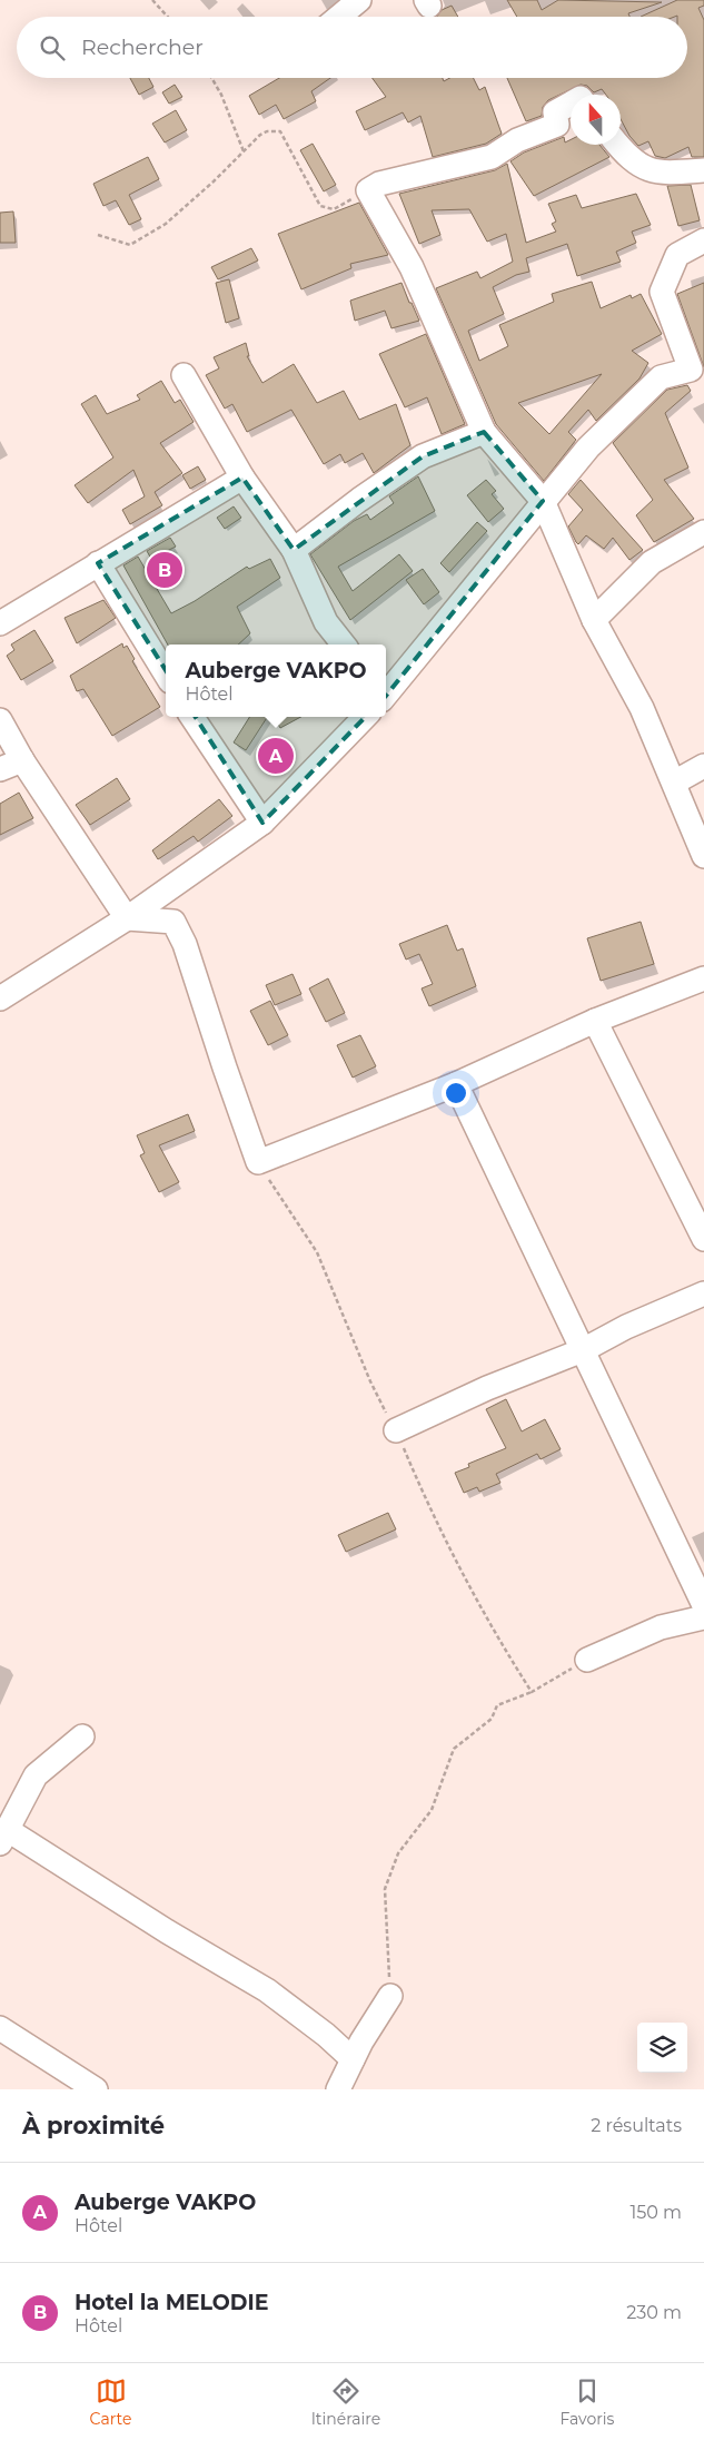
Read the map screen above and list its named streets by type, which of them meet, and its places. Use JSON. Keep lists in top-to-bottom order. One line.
{"north":"top","page":{"search":"Rechercher","pins":["B","A"],"popup":["Auberge VAKPO","Hôtel"],"heading":["À proximité","2 résultats"],"list":[{"mark":"A","name":"Auberge VAKPO","note":"Hôtel","value":"150 m"},{"mark":"B","name":"Hotel la MELODIE","note":"Hôtel","value":"230 m"}],"nav":["Carte","Itinéraire","Favoris"]}}
